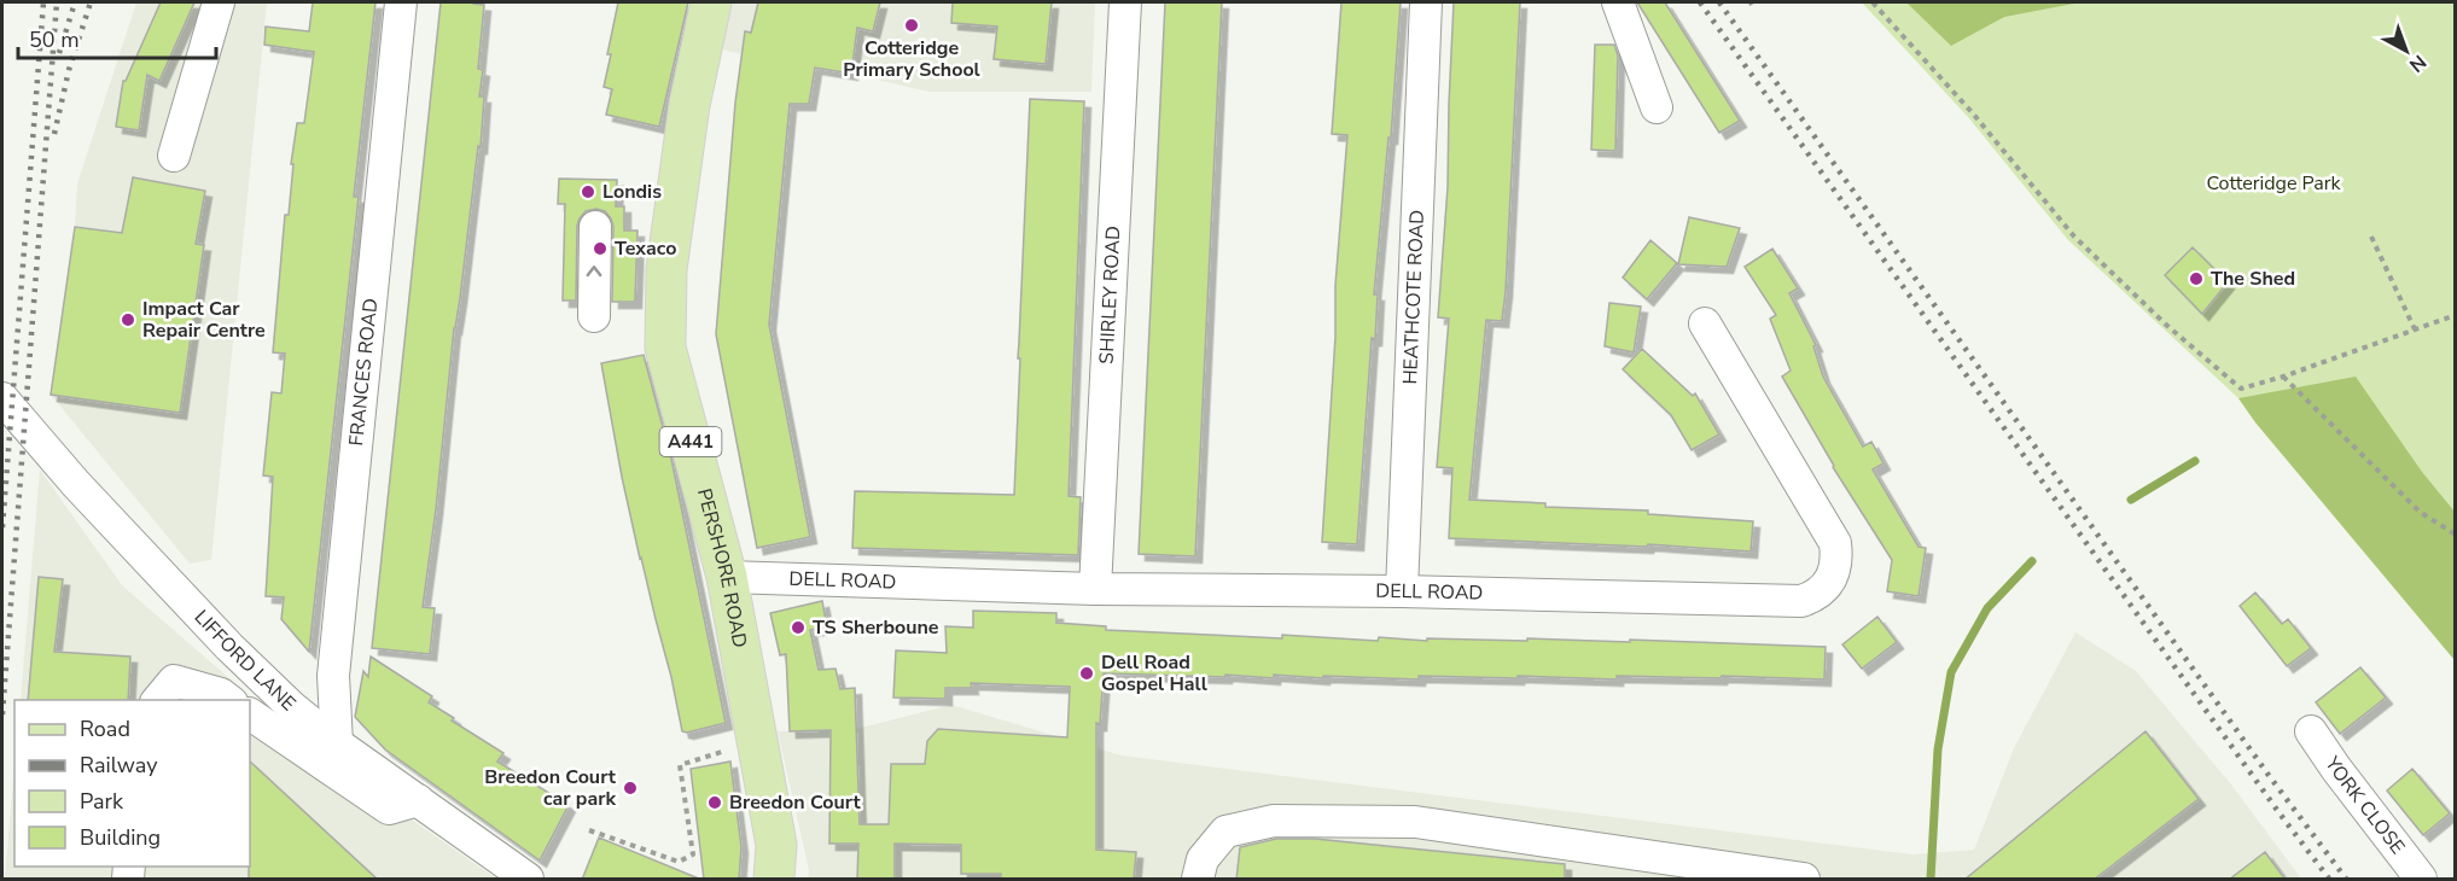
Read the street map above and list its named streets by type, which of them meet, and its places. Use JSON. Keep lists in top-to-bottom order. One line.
{"streets":{"main road":["A441","PERSHORE ROAD"],"street":["SHIRLEY ROAD","HEATHCOTE ROAD","FRANCES ROAD","DELL ROAD","LIFFORD LANE","YORK CLOSE"]},"crossings":[["SHIRLEY ROAD","DELL ROAD"],["HEATHCOTE ROAD","DELL ROAD"],["FRANCES ROAD","LIFFORD LANE"],["PERSHORE ROAD","DELL ROAD"]],"parks":["Cotteridge Park"],"places":["Cotteridge Primary School","Londis","Texaco","The Shed","Impact Car Repair Centre","TS Sherboune","Dell Road Gospel Hall","Breedon Court car park","Breedon Court"],"legend":["Road","Railway","Park","Building"],"scale_bar":"50 m","north":"bottom right"}
